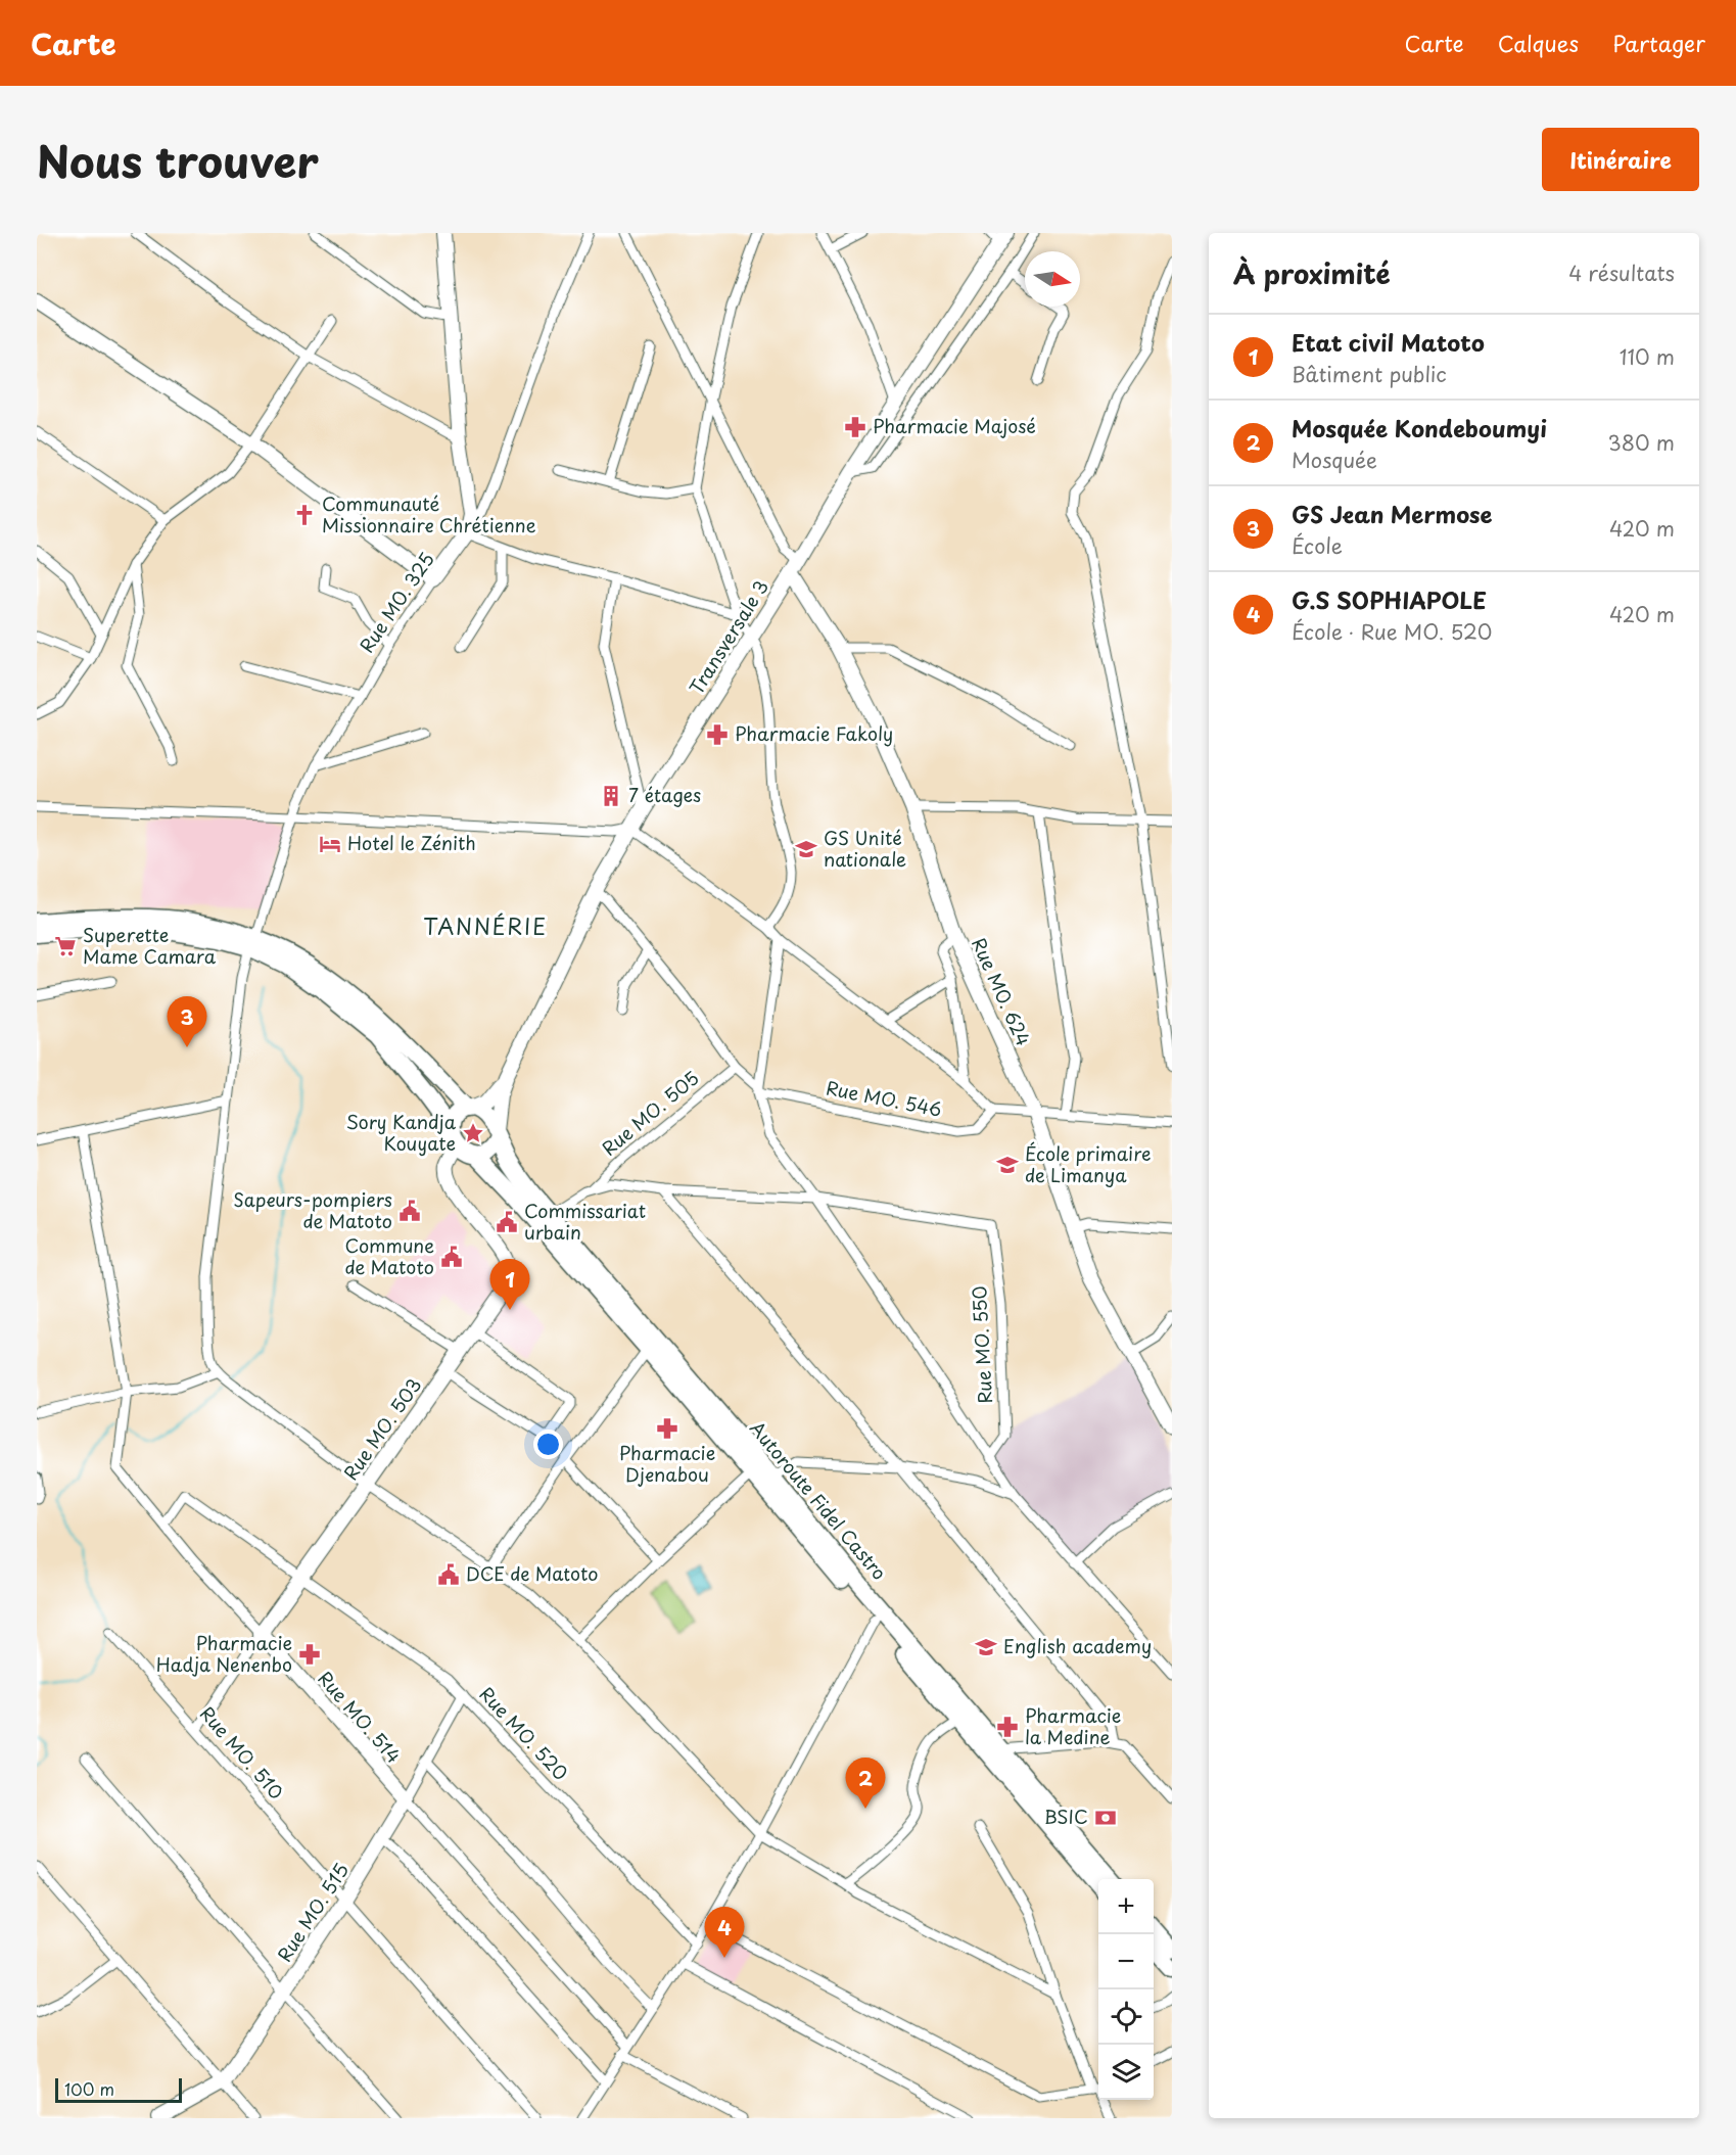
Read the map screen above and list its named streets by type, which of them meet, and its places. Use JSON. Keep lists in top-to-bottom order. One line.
{"streets":{"highway":["Autoroute Fidel Castro"],"street":["Rue MO. 325","Transversale 3","Rue MO. 624","Rue MO. 546","Rue MO. 505","Rue MO. 550","Rue MO. 503","Rue MO. 514","Rue MO. 520","Rue MO. 510","Rue MO. 515"]},"crossings":[["Transversale 3","Rue MO. 624"],["Transversale 3","Rue MO. 503"],["Transversale 3","Autoroute Fidel Castro"],["Rue MO. 503","Autoroute Fidel Castro"],["Rue MO. 503","Rue MO. 514"],["Rue MO. 503","Rue MO. 520"],["Rue MO. 503","Rue MO. 510"],["Rue MO. 514","Rue MO. 520"],["Rue MO. 514","Rue MO. 515"],["Rue MO. 520","Rue MO. 515"],["Rue MO. 510","Rue MO. 515"]],"districts":["TANNÉRIE"],"places":{"pharmacy":["Pharmacie Majosé","Pharmacie Fakoly","Pharmacie Djenabou","Pharmacie Hadja Nenenbo","Pharmacie la Medine"],"church":["Communauté Missionnaire Chrétienne"],"building":["7 étages"],"hotel":["Hotel le Zénith"],"school or university":["GS Unité nationale","École primaire de Limanya","English academy"],"supermarket":["Superette Mame Camara"],"place":["Sory Kandja Kouyate"],"public building":["Sapeurs-pompiers de Matoto","Commissariat urbain","Commune de Matoto","DCE de Matoto"],"bank":["BSIC"]},"scale_bar":"100 m","north":"right","page":{"header":"Carte","nav":["Carte","Calques","Partager"],"title":"Nous trouver","buttons":"Itinéraire","heading":["À proximité","4 résultats"],"list":[{"mark":"1","name":"Etat civil Matoto","note":"Bâtiment public","value":"110 m"},{"mark":"2","name":"Mosquée Kondeboumyi","note":"Mosquée","value":"380 m"},{"mark":"3","name":"GS Jean Mermose","note":"École","value":"420 m"},{"mark":"4","name":"G.S SOPHIAPOLE","note":"École · Rue MO. 520","value":"420 m"}],"pins":["3","1","2","4"],"map_buttons":["+","−"],"scale":"100 m"}}
